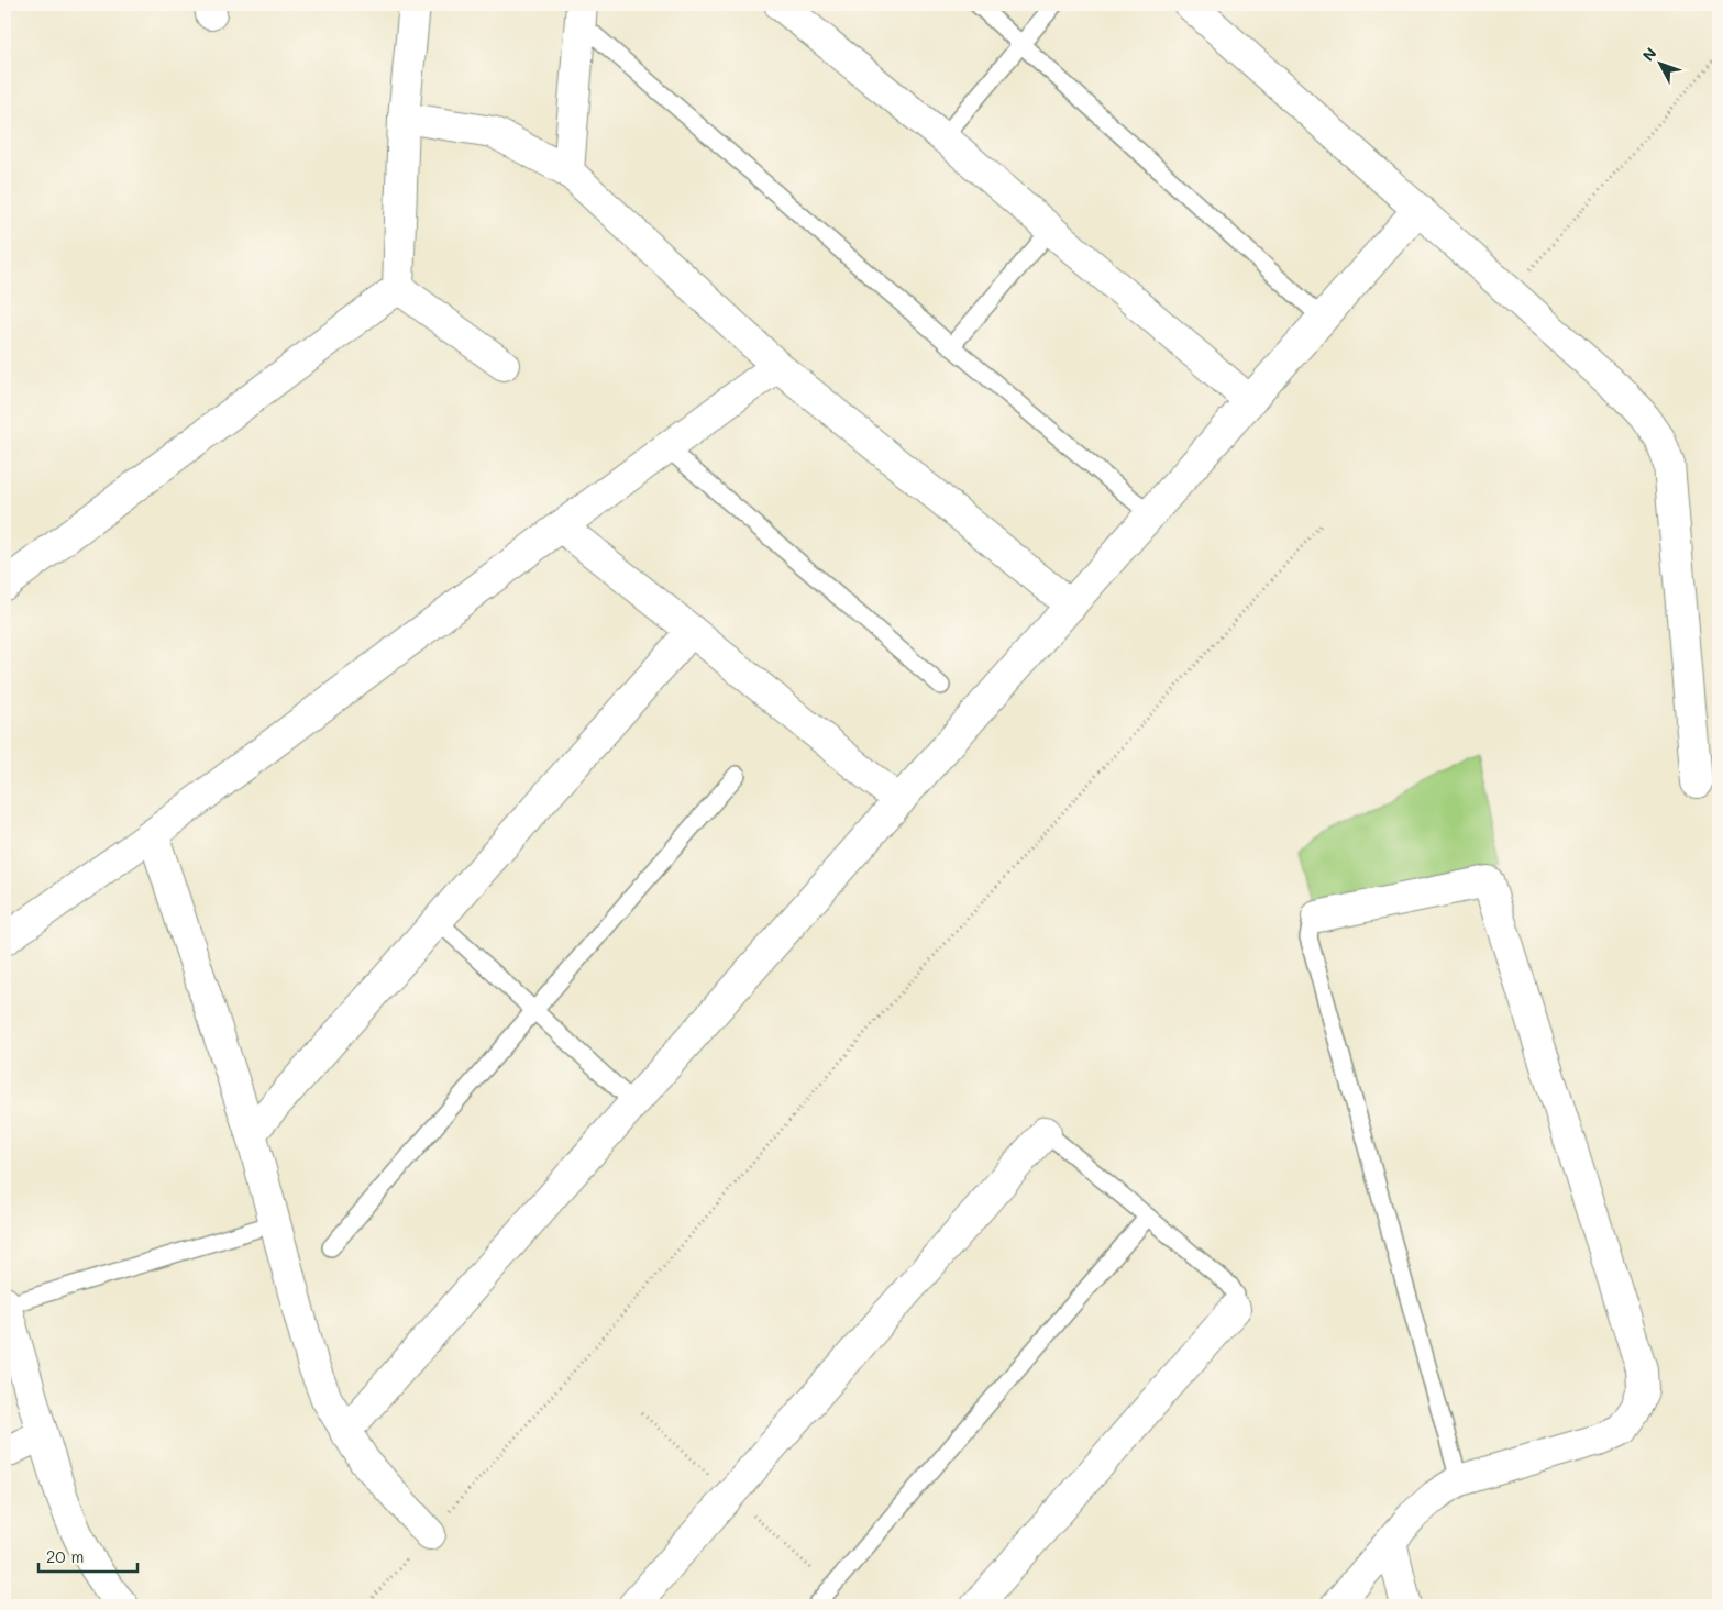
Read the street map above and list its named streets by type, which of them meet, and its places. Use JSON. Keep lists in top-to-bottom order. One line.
{"scale_bar":"20 m","north":"top left"}
